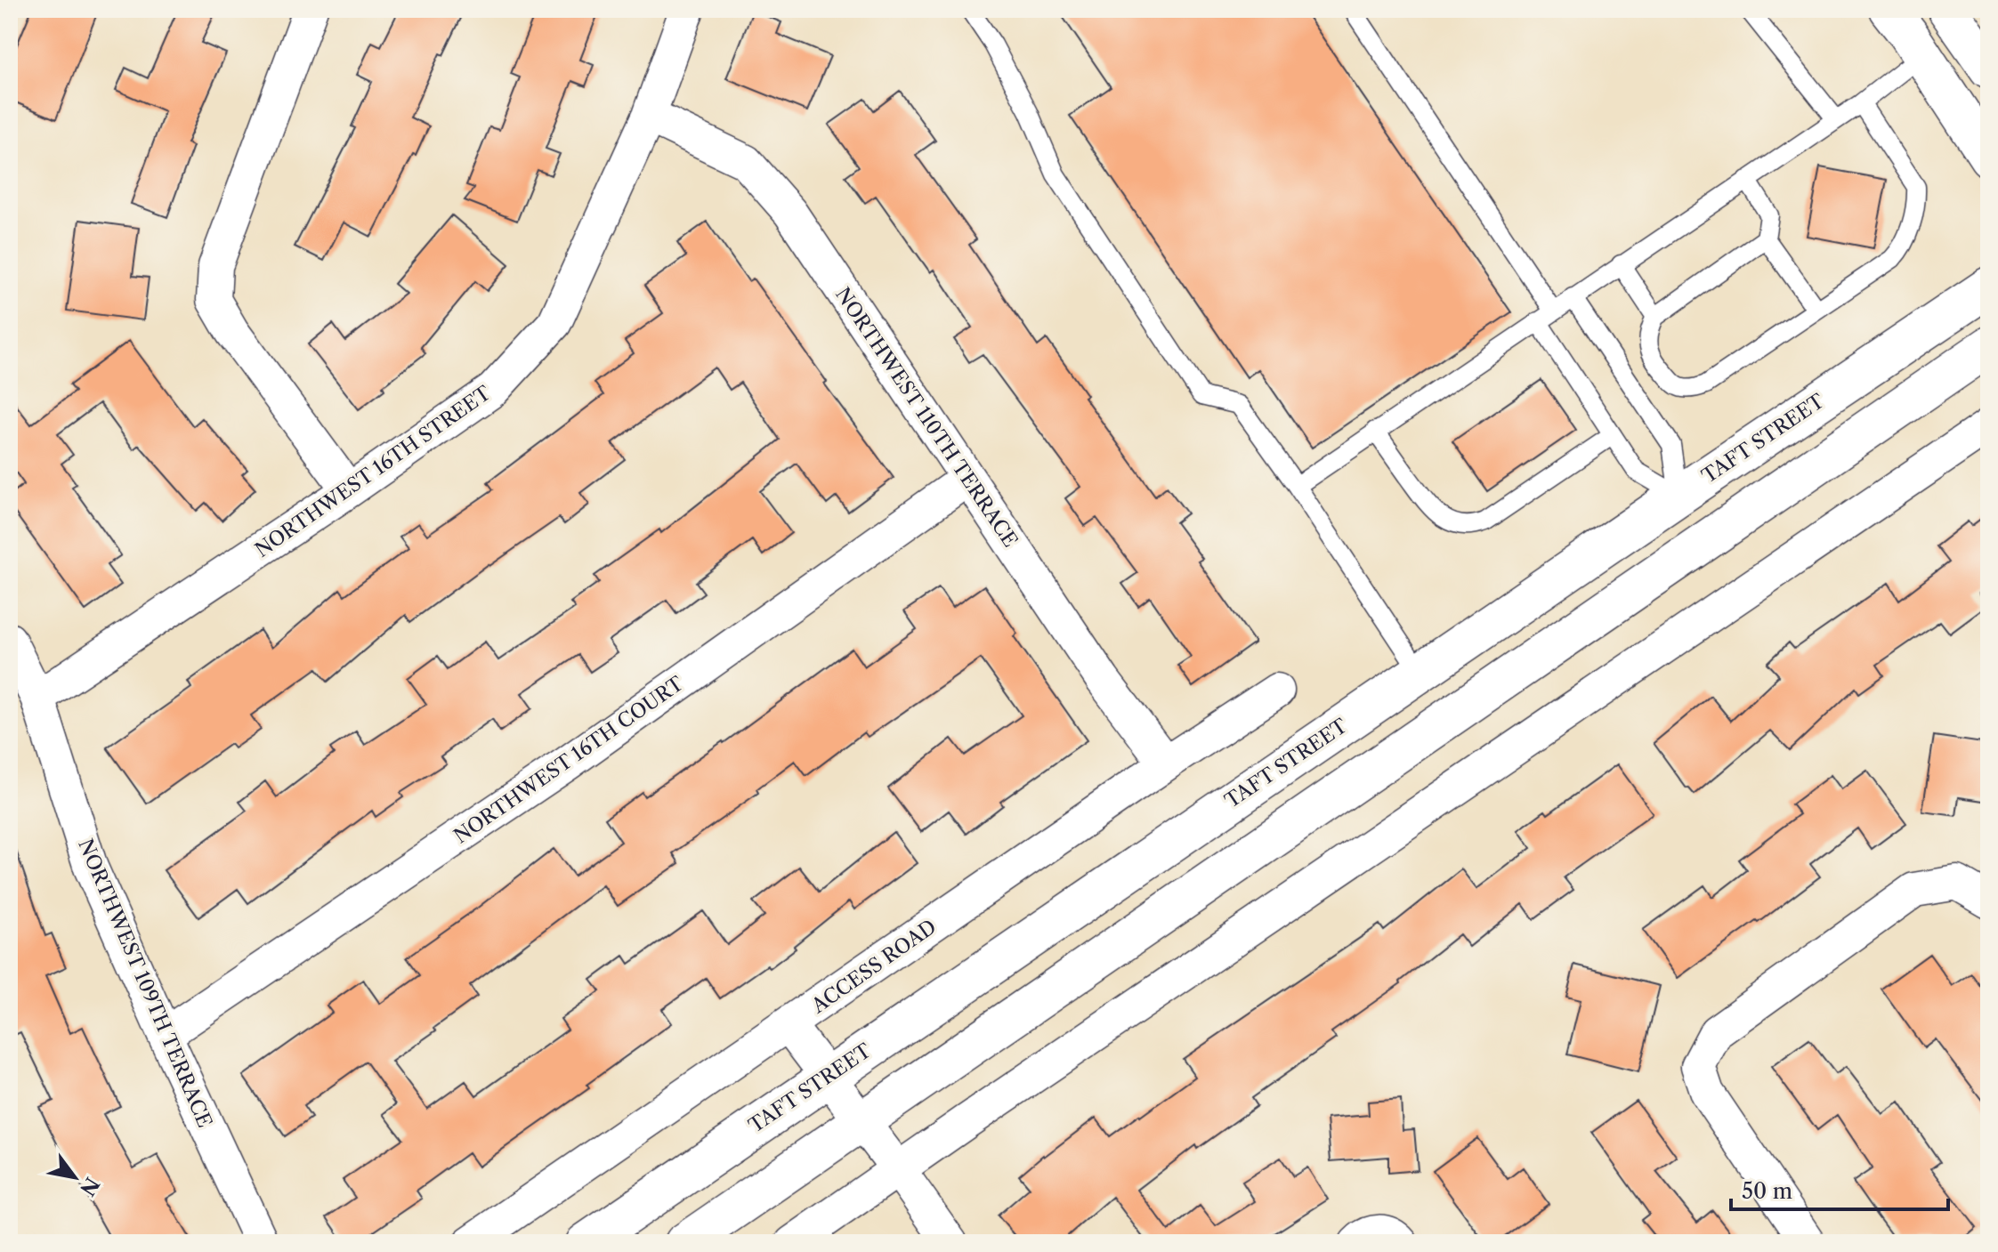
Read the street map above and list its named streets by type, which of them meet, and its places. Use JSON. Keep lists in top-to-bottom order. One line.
{"streets":{"street":["NORTHWEST 110TH TERRACE","TAFT STREET","NORTHWEST 16TH STREET","NORTHWEST 16TH COURT","ACCESS ROAD","NORTHWEST 109TH TERRACE"]},"crossings":[["NORTHWEST 110TH TERRACE","NORTHWEST 16TH STREET"],["NORTHWEST 110TH TERRACE","NORTHWEST 16TH COURT"],["NORTHWEST 110TH TERRACE","ACCESS ROAD"],["NORTHWEST 16TH STREET","NORTHWEST 109TH TERRACE"],["NORTHWEST 16TH COURT","NORTHWEST 109TH TERRACE"]],"scale_bar":"50 m","north":"bottom right"}
